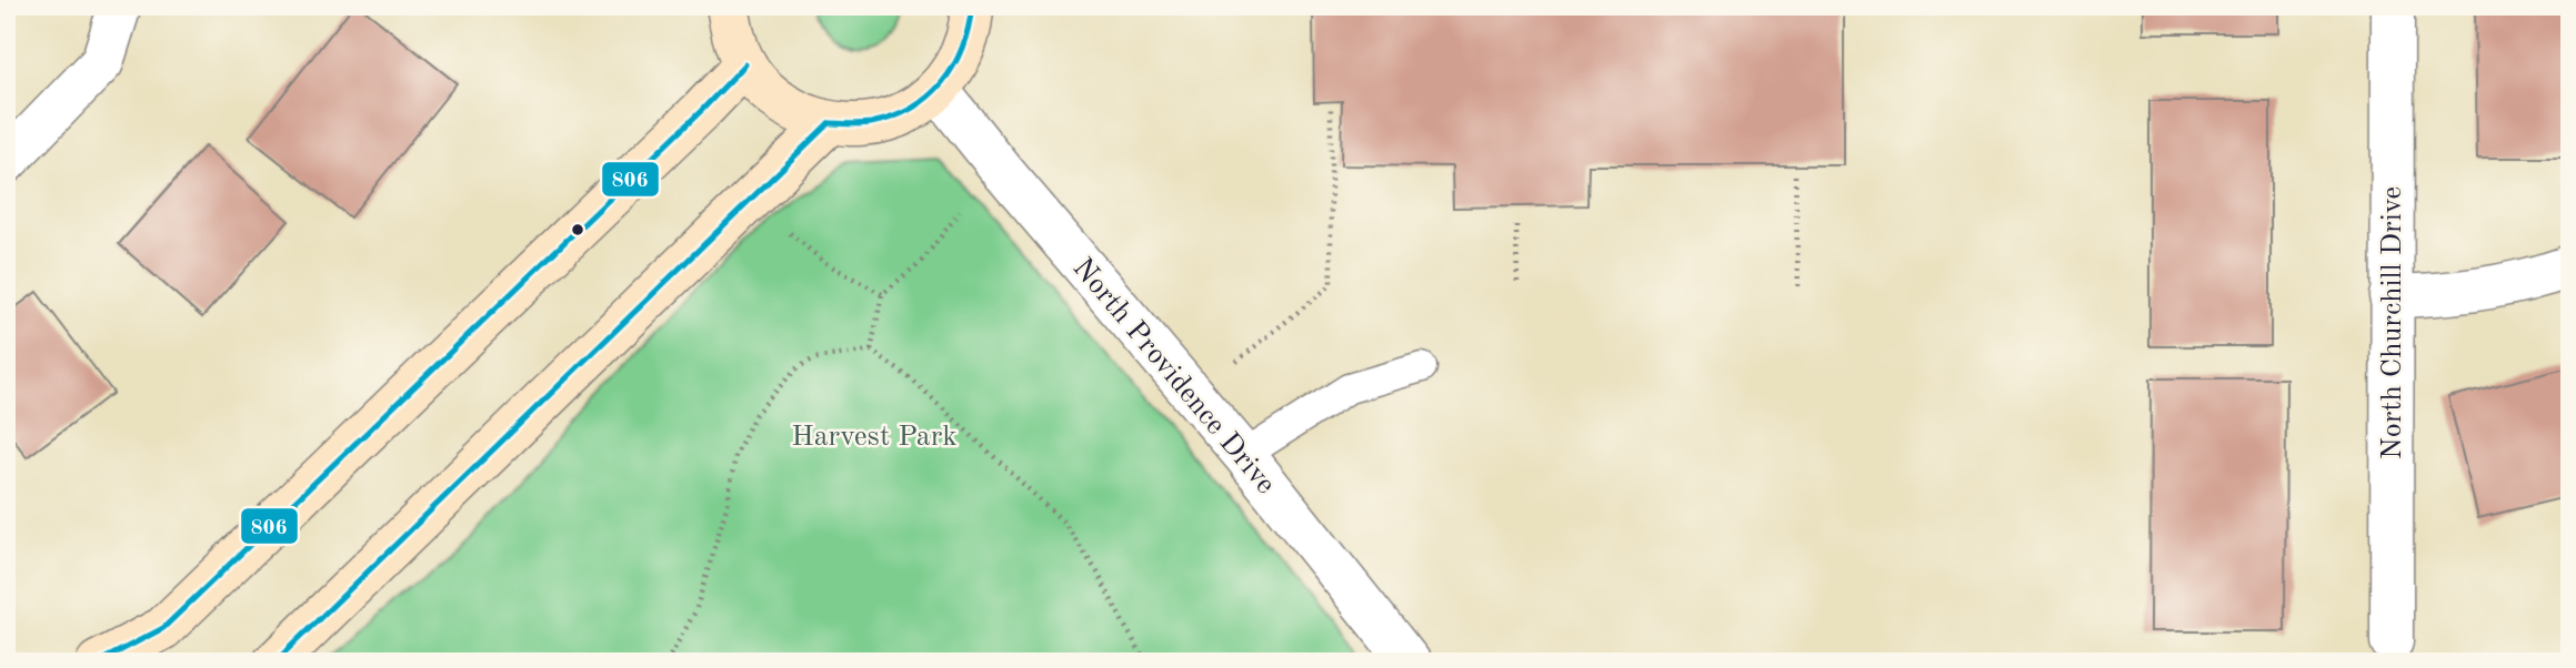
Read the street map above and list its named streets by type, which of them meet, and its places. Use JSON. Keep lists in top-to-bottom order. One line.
{"streets":{"street":["North Churchill Drive","North Providence Drive"]},"parks":["Harvest Park"],"lines":["transit line 806"]}
